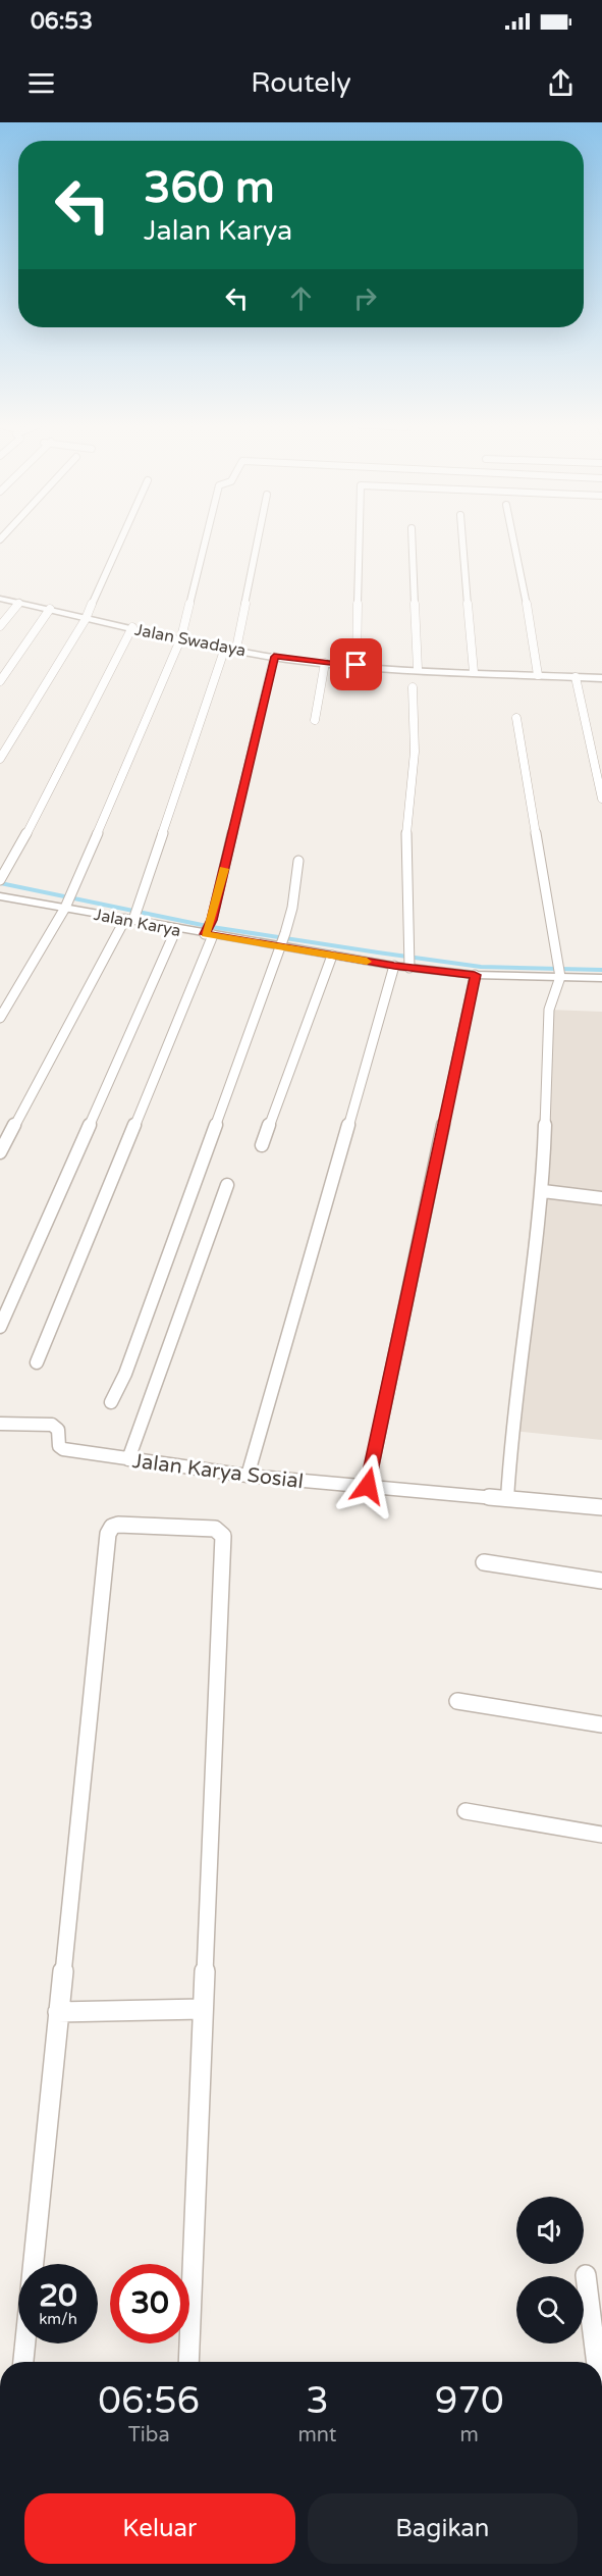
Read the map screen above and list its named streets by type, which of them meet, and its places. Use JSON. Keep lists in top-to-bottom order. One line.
{"streets":{"street":["Jalan Swadaya","Jalan Karya","Jalan Karya Sosial"]},"page":{"status":"06:53","header":"Routely","turn":["360 m","Jalan Karya"],"speed":"20 km/h","limit":"30","eta":["06:56","Tiba","3","mnt","970","m"],"buttons":["Keluar","Bagikan"]}}
